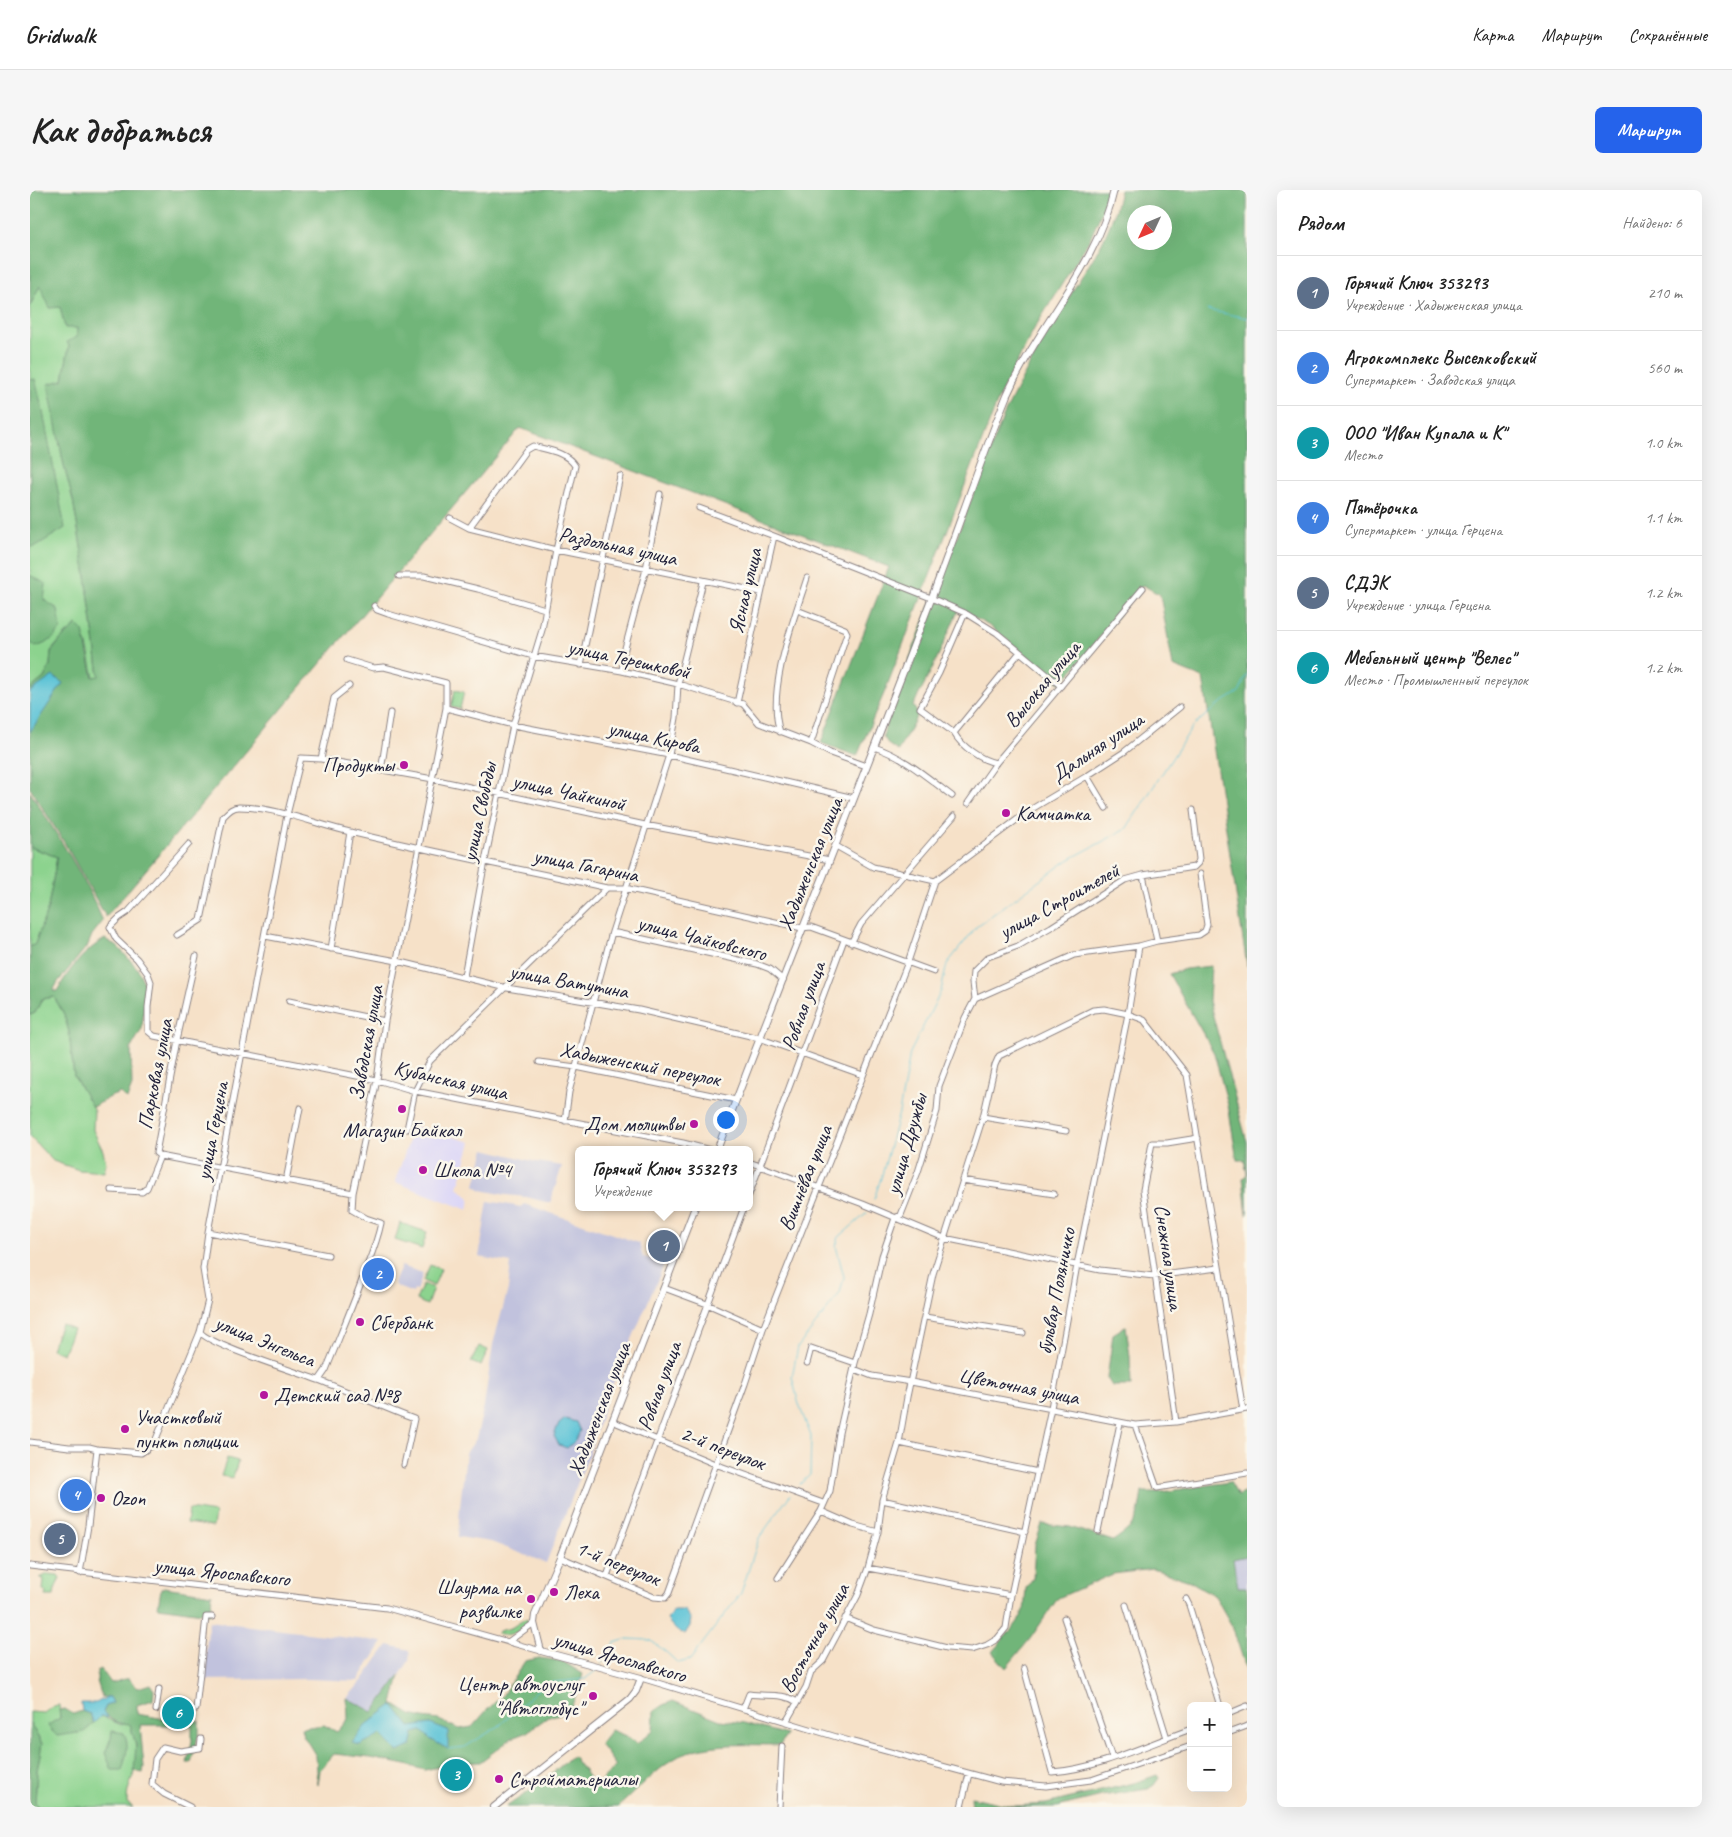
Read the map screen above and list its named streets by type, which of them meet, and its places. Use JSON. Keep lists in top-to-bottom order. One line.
{"streets":{"main road":["Хадыженская улица","улица Ярославского"],"street":["Раздольная улица","Ясная улица","улица Терешковой","Высокая улица","улица Кирова","Дальняя улица","улица Чайкиной","улица Свободы","улица Гагарина","улица Строителей","улица Чайковского","улица Ватутина","Ровная улица","Заводская улица","Хадыженский переулок","Парковая улица","Кубанская улица","улица Герцена","улица Дружбы","Вишнёвая улица","Снежная улица","бульвар Поляничко","улица Энгельса","Цветочная улица","2-й переулок","1-й переулок","Восточная улица"]},"crossings":[["Раздольная улица","Ясная улица"],["Раздольная улица","улица Свободы"],["Ясная улица","улица Терешковой"],["улица Терешковой","улица Свободы"],["улица Терешковой","Хадыженская улица"],["улица Кирова","улица Свободы"],["улица Кирова","Хадыженская улица"],["улица Кирова","Заводская улица"],["Дальняя улица","Вишнёвая улица"],["улица Чайкиной","улица Свободы"],["улица Чайкиной","Хадыженская улица"],["улица Чайкиной","Заводская улица"],["улица Чайкиной","улица Герцена"],["улица Свободы","улица Гагарина"],["улица Свободы","улица Ватутина"],["Хадыженская улица","улица Гагарина"],["Хадыженская улица","улица Чайковского"],["Хадыженская улица","улица Ватутина"],["Хадыженская улица","Хадыженский переулок"],["Хадыженская улица","2-й переулок"],["Хадыженская улица","1-й переулок"],["улица Гагарина","Ровная улица"],["улица Гагарина","Заводская улица"],["улица Гагарина","улица Герцена"],["улица Гагарина","Вишнёвая улица"],["улица Строителей","улица Дружбы"],["улица Ватутина","Ровная улица"],["улица Ватутина","Заводская улица"],["улица Ватутина","улица Герцена"],["улица Ватутина","Вишнёвая улица"],["Ровная улица","2-й переулок"],["Ровная улица","1-й переулок"],["Заводская улица","Кубанская улица"],["Заводская улица","улица Энгельса"],["Парковая улица","Кубанская улица"],["Кубанская улица","улица Герцена"],["улица Герцена","улица Энгельса"],["улица Дружбы","Цветочная улица"],["улица Дружбы","2-й переулок"],["Вишнёвая улица","2-й переулок"],["Вишнёвая улица","1-й переулок"],["Снежная улица","Цветочная улица"],["Снежная улица","Восточная улица"],["бульвар Поляничко","Цветочная улица"],["бульвар Поляничко","Восточная улица"],["Цветочная улица","Восточная улица"],["улица Ярославского","Восточная улица"]],"places":["Продукты","Камчатка","Магазин Байкал","Дом молитвы","Школа №4","Сбербанк","Детский сад №8","Участковый пункт полиции","Ozon","Леха","Шаурма на развилке","Центр автоуслуг \"Автоглобус\"","Стройматериалы"],"north":"bottom left","page":{"header":"Gridwalk","nav":["Карта","Маршрут","Сохранённые"],"buttons":"Маршрут","title":"Как добраться","heading":["Рядом","Найдено: 6"],"list":[{"mark":"1","name":"Горячий Ключ 353293","note":"Учреждение · Хадыженская улица","value":"210 m"},{"mark":"2","name":"Агрокомплекс Выселковский","note":"Супермаркет · Заводская улица","value":"560 m"},{"mark":"3","name":"ООО \"Иван Купала и К\"","note":"Место","value":"1.0 km"},{"mark":"4","name":"Пятёрочка","note":"Супермаркет · улица Герцена","value":"1.1 km"},{"mark":"5","name":"СДЭК","note":"Учреждение · улица Герцена","value":"1.2 km"},{"mark":"6","name":"Мебельный центр \"Велес\"","note":"Место · Промышленный переулок","value":"1.2 km"}],"popup":["Горячий Ключ 353293","Учреждение"],"pins":["1","2","4","5","6","3"],"map_buttons":["+","−"]}}
